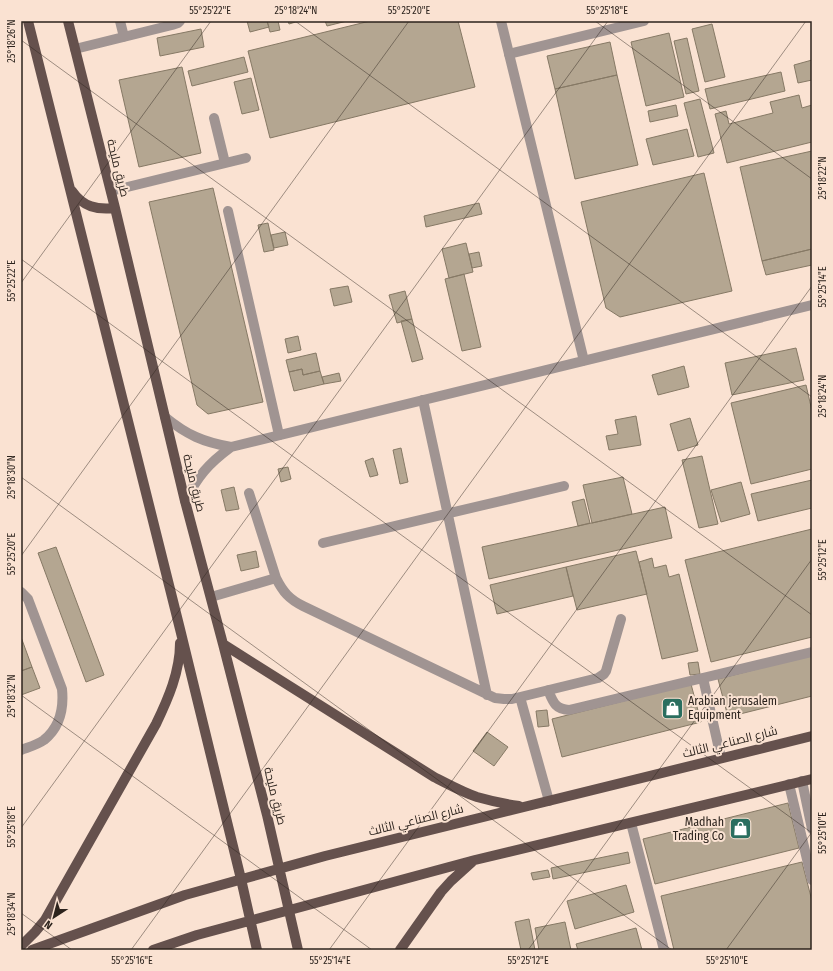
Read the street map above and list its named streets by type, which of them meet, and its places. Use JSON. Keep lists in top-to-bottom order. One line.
{"streets":{"main road":["طريق مليحة","شارع الصناعي الثالث"]},"crossings":[["طريق مليحة","شارع الصناعي الثالث"]],"places":{"shop":["Arabian jerusalem Equipment","Madhah Trading Co"]},"north":"bottom left","coordinates":["55°25'22\"E","25°18'24\"N","55°25'20\"E","55°25'18\"E","25°18'26\"N","25°18'22\"N","55°25'14\"E","25°18'30\"N","55°25'12\"E","25°18'32\"N","55°25'10\"E","25°18'34\"N","55°25'16\"E"]}
